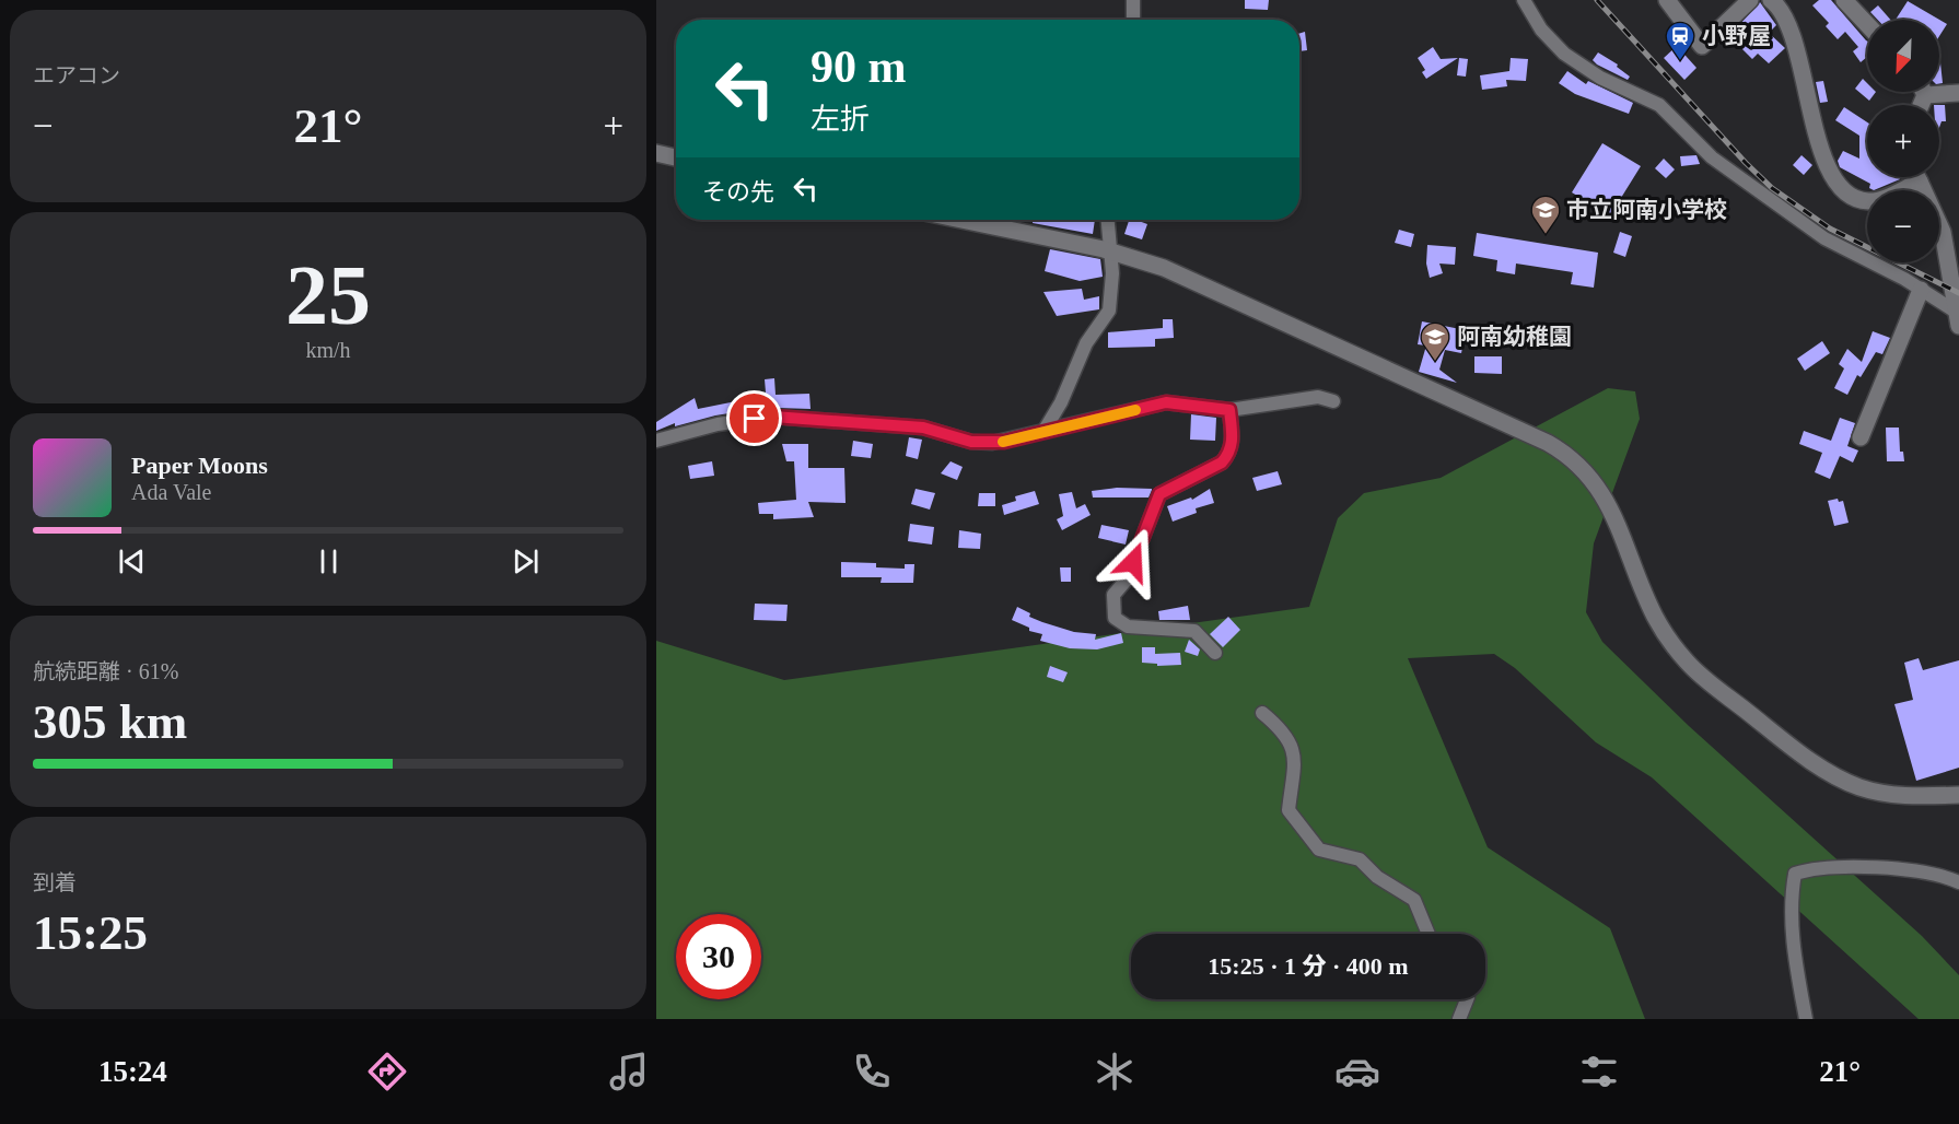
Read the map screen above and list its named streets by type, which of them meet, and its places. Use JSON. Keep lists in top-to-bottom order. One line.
{"places":{"station":["小野屋"],"school or university":["市立阿南小学校","阿南幼稚園"]},"north":"bottom left","page":{"tile":["エアコン",["25","km/h"],["航続距離 · 61%","305 km"],["到着","15:25"]],"map_buttons":["+","−"],"turn":["90 m","左折"],"heat":["−","21°","+"],"then":"その先","song":["Paper Moons","Ada Vale"],"limit":"30","trip":"15:25 · 1 分 · 400 m","tabs":["15:24","21°"]}}
